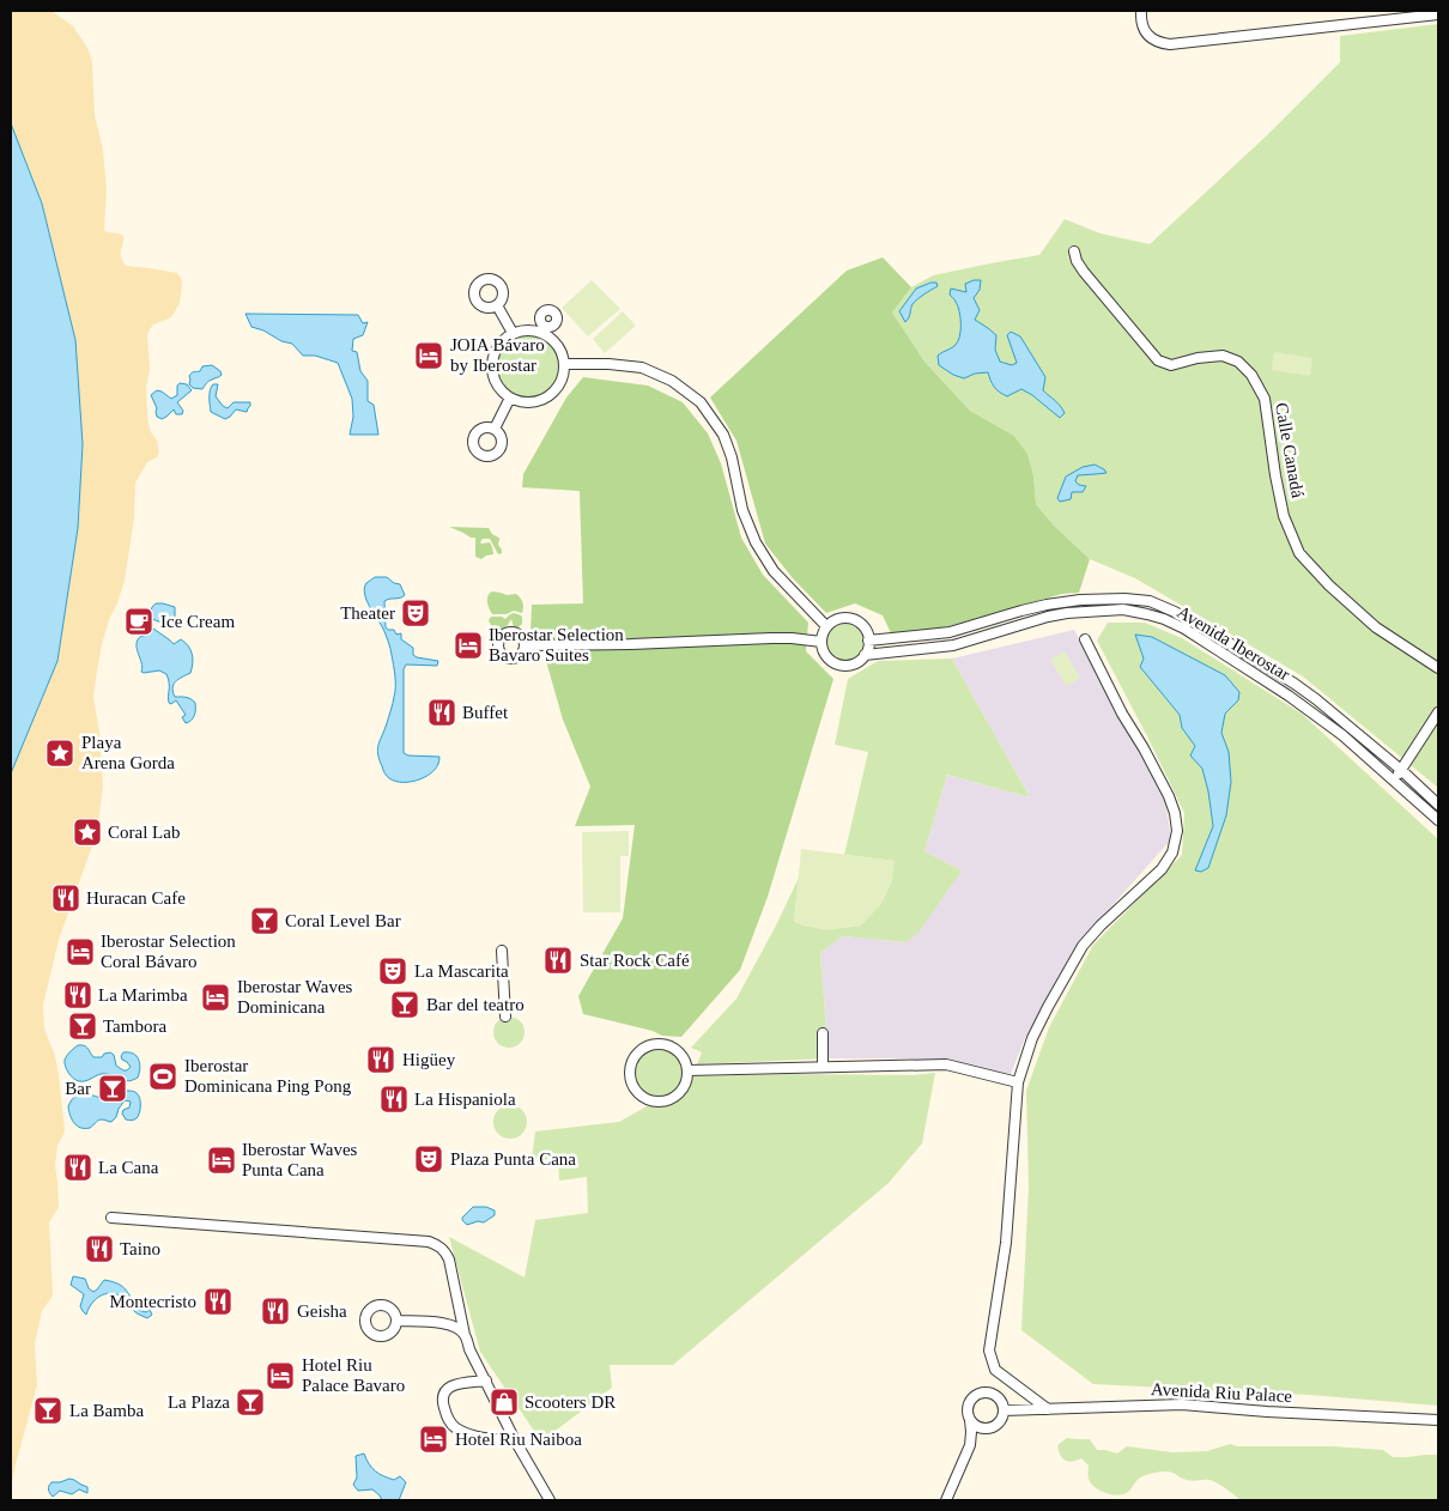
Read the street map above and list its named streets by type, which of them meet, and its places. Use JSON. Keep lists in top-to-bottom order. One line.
{"streets":{"street":["Calle Canadá","Avenida Iberostar","Avenida Riu Palace"]},"places":{"hotel":["JOIA Bávaro by Iberostar","Iberostar Selection Bavaro Suites","Iberostar Selection Coral Bávaro","Iberostar Waves Dominicana","Iberostar Waves Punta Cana","Hotel Riu Palace Bavaro","Hotel Riu Naiboa"],"theatre":["Theater","La Mascarita","Plaza Punta Cana"],"cafe":["Ice Cream"],"restaurant":["Buffet","Huracan Cafe","Star Rock Café","La Marimba","Higüey","La Hispaniola","La Cana","Taino","Montecristo","Geisha"],"place":["Playa Arena Gorda","Coral Lab"],"bar":["Coral Level Bar","Bar del teatro","Tambora","Bar","La Plaza","La Bamba"],"sports":["Iberostar Dominicana Ping Pong"],"shop":["Scooters DR"]}}
